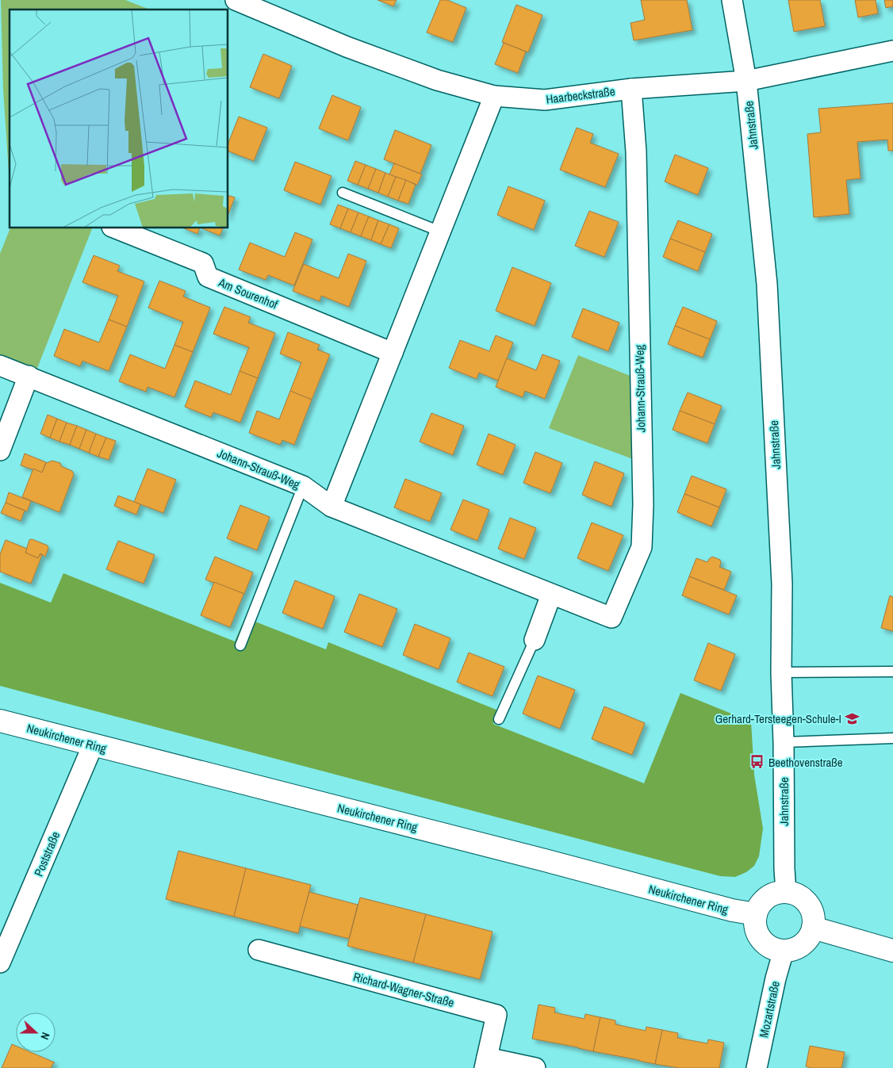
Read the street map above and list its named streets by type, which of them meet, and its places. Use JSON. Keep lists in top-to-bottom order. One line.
{"streets":{"street":["Haarbeckstraße","Jahnstraße","Am Sourenhof","Johann-Strauß-Weg","Neukirchener Ring","Poststraße","Richard-Wagner-Straße","Mozartstraße"]},"crossings":[["Haarbeckstraße","Jahnstraße"],["Haarbeckstraße","Johann-Strauß-Weg"],["Jahnstraße","Neukirchener Ring"],["Jahnstraße","Mozartstraße"],["Neukirchener Ring","Poststraße"],["Neukirchener Ring","Mozartstraße"]],"places":{"school or university":["Gerhard-Tersteegen-Schule-I"],"bus stop":["Beethovenstraße"]},"north":"right"}
